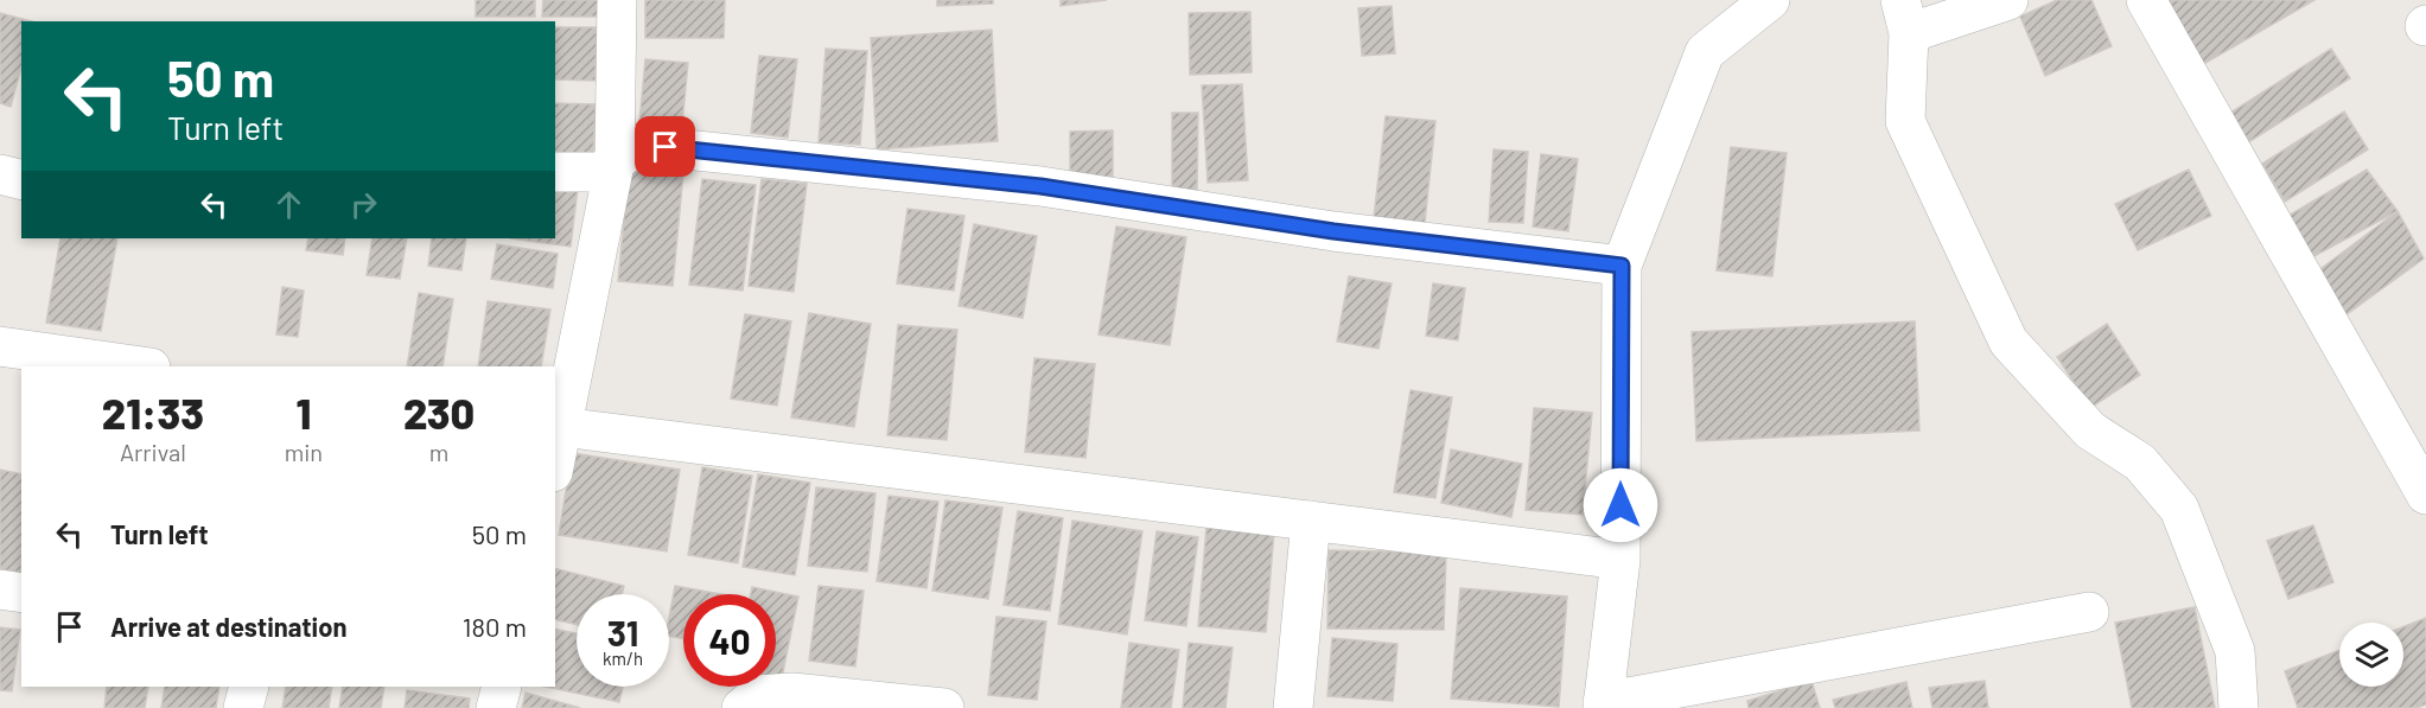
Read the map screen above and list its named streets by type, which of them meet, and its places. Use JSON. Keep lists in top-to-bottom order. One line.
{"page":{"turn":["50 m","Turn left"],"eta":["21:33","Arrival","1","min","230","m"],"list":[{"name":"Turn left","value":"50 m"},{"name":"Arrive at destination","value":"180 m"}],"speed":"31 km/h","limit":"40"}}
